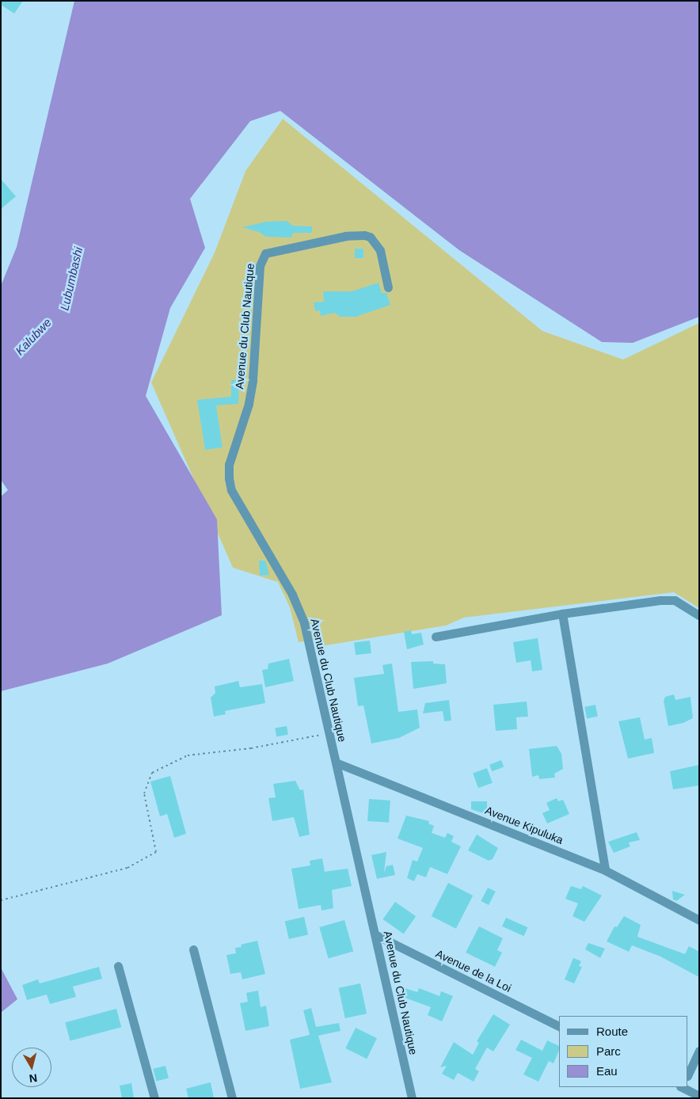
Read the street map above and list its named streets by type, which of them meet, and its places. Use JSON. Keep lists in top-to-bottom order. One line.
{"streets":{"street":["Avenue du Club Nautique","Avenue Kipuluka","Avenue de la Loi"]},"crossings":[["Avenue du Club Nautique","Avenue Kipuluka"],["Avenue du Club Nautique","Avenue de la Loi"]],"water":["Lubumbashi","Kalubwe"],"legend":["Route","Parc","Eau"],"north":"bottom"}
